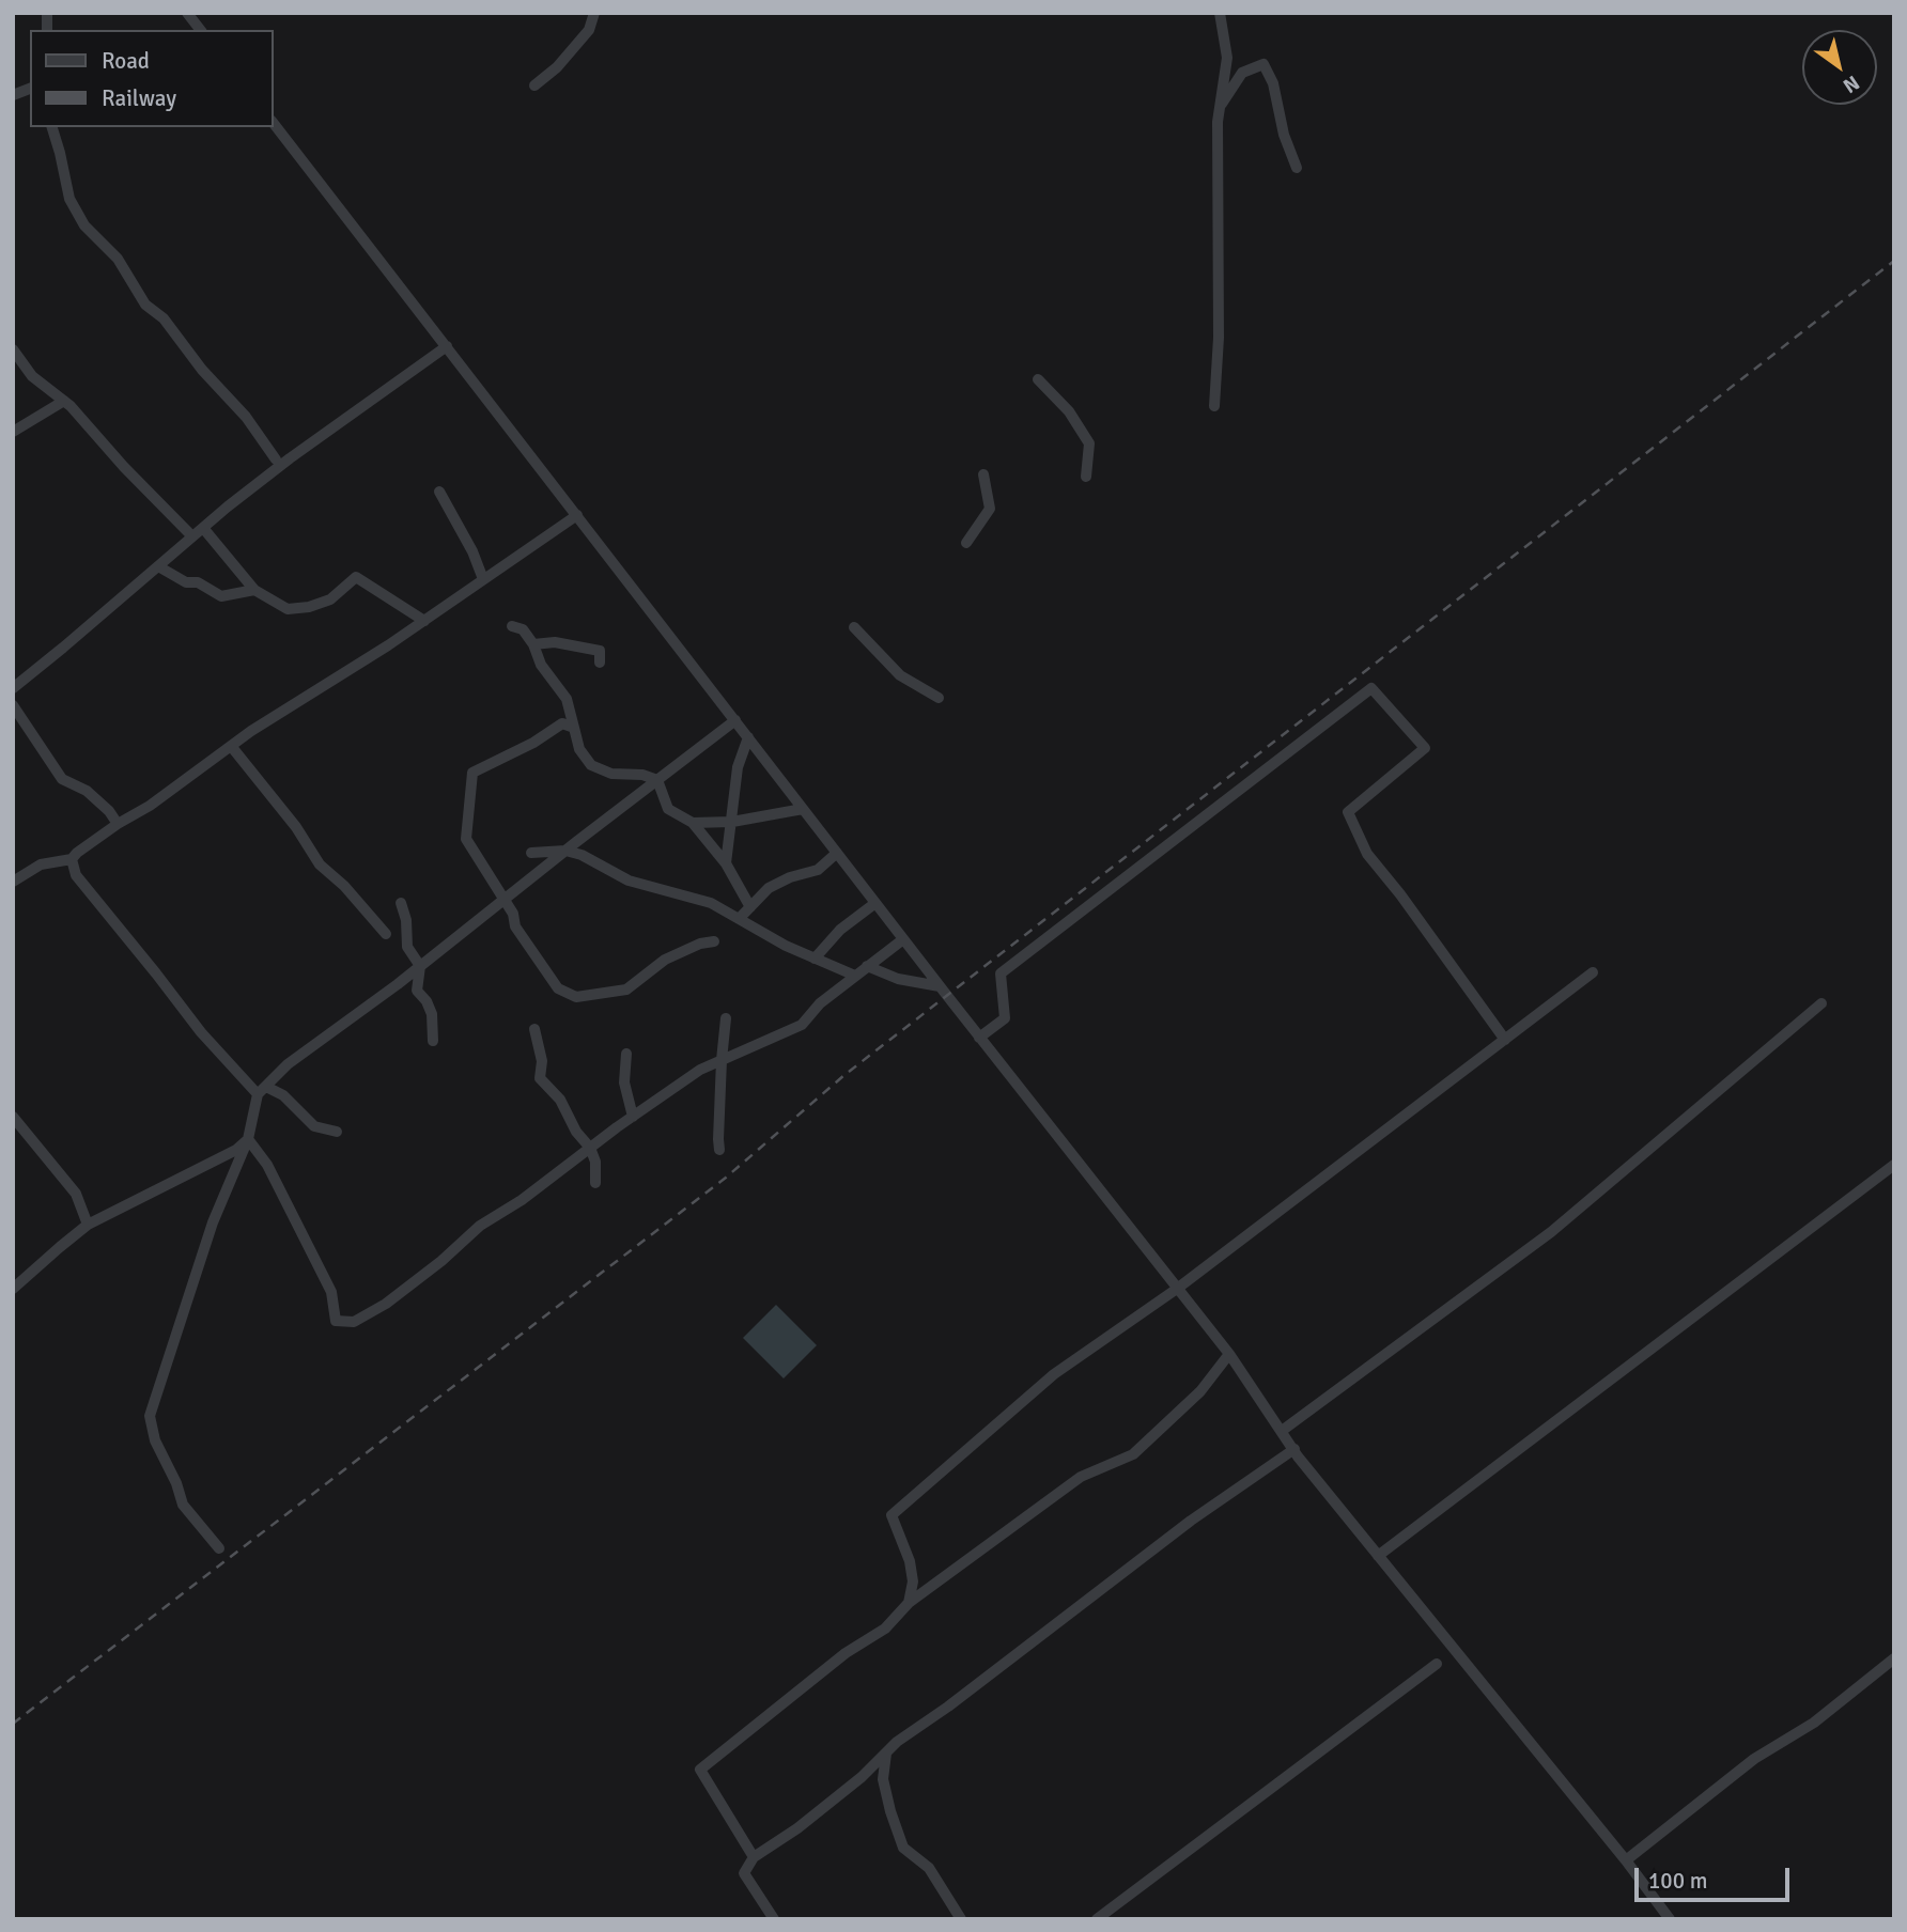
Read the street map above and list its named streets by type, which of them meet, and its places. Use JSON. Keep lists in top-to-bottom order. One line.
{"legend":["Road","Railway"],"scale_bar":"100 m","north":"bottom right"}
